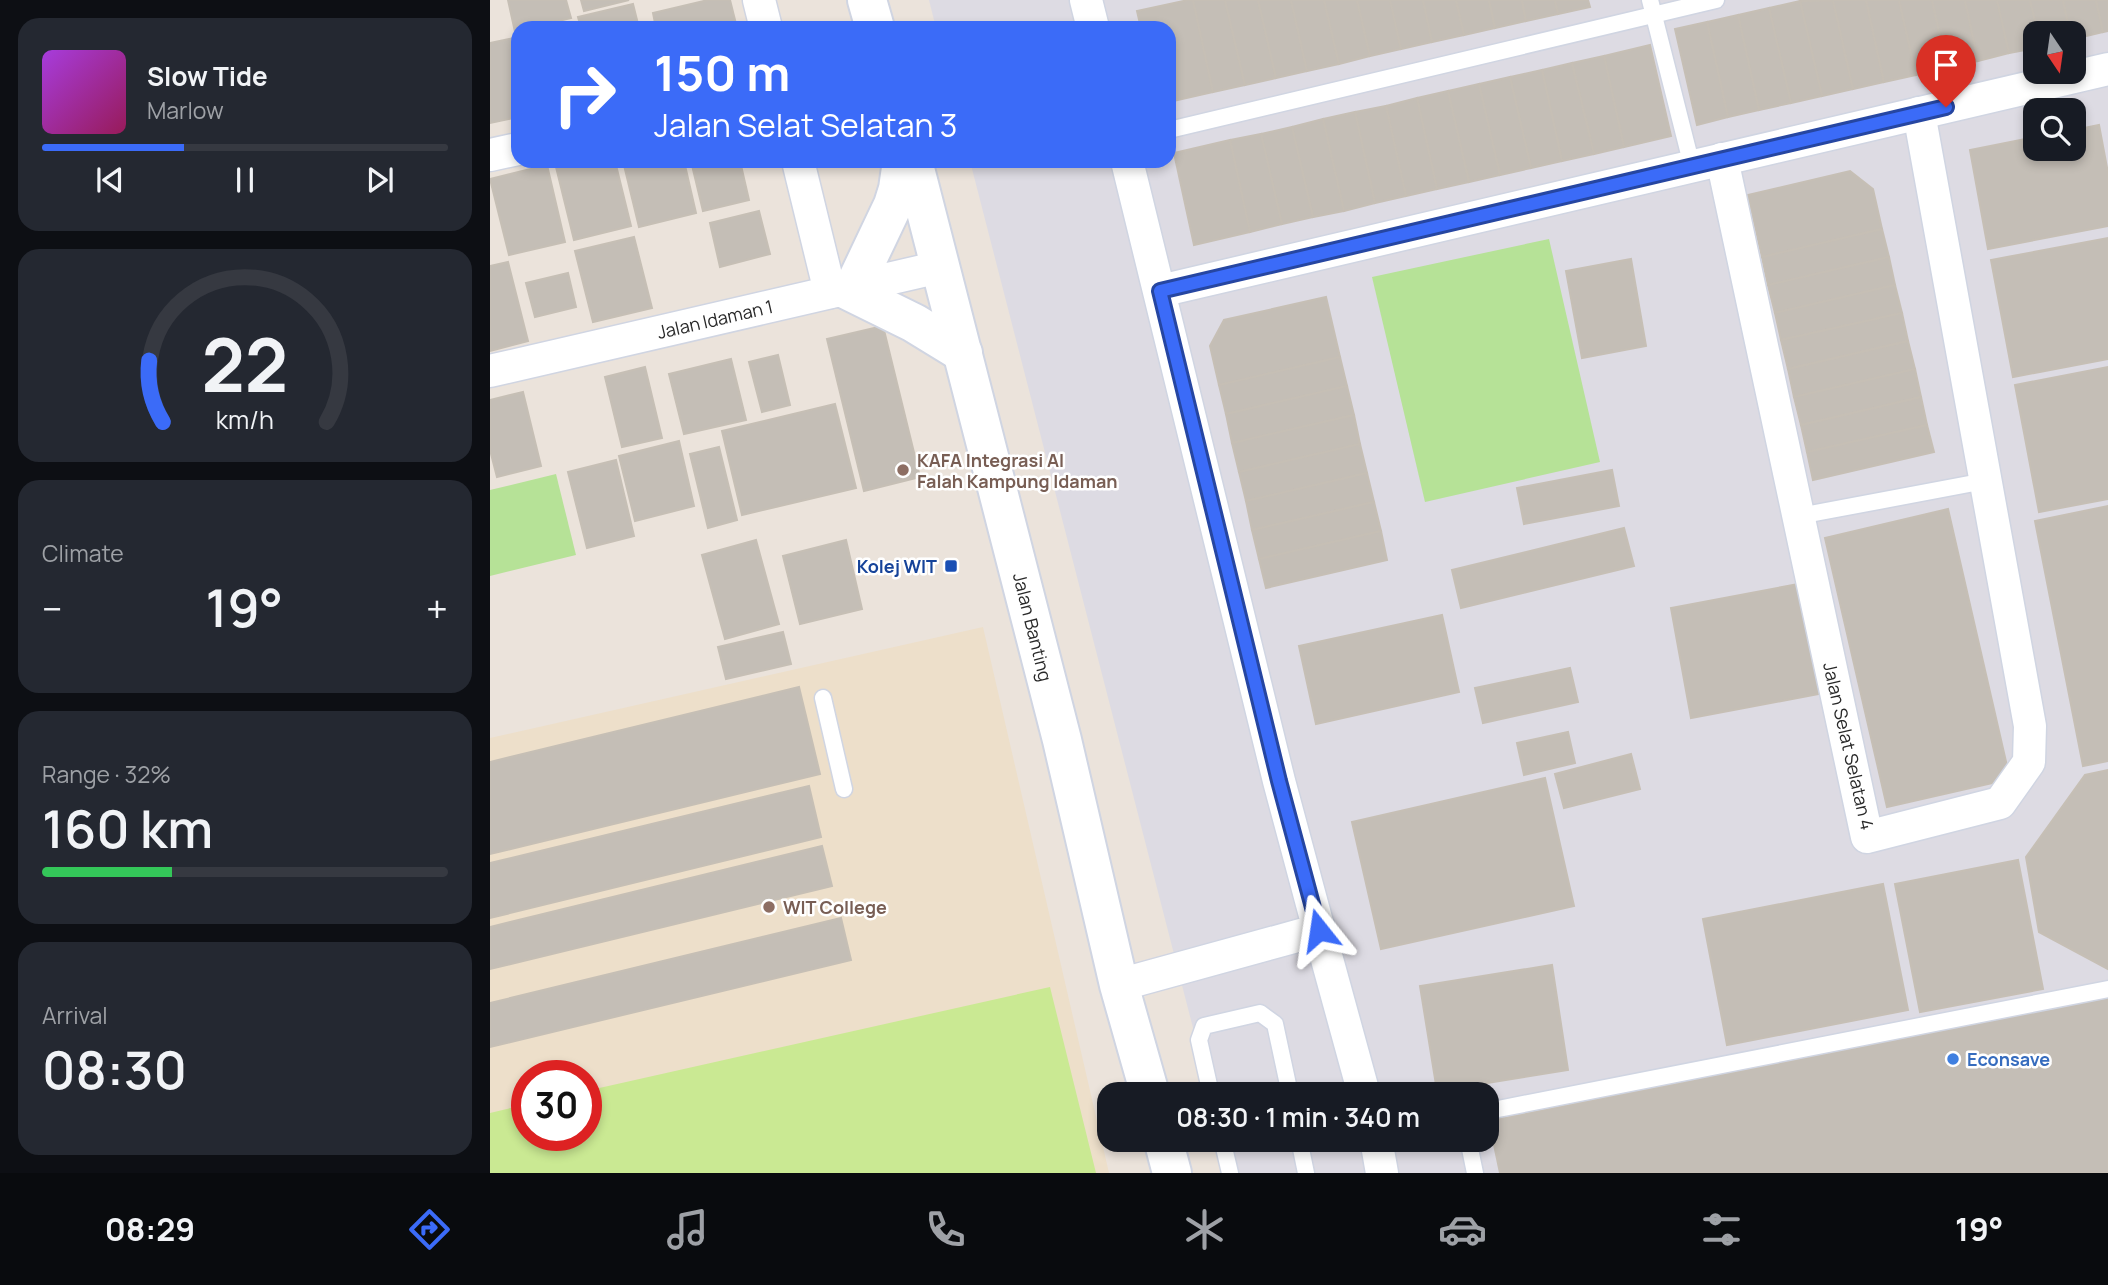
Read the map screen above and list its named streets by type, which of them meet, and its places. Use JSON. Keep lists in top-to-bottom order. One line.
{"streets":{"main road":["Jalan Banting"],"street":["Jalan Idaman 1","Jalan Selat Selatan 4"]},"crossings":[["Jalan Idaman 1","Jalan Banting"]],"places":{"other":["KAFA Integrasi Al Falah Kampung Idaman","WIT College","Econsave"],"transit":["Kolej WIT"]},"north":"bottom","page":{"turn":["150 m","Jalan Selat Selatan 3"],"song":["Slow Tide","Marlow"],"tile":["Climate",["Range · 32%","160 km"],["Arrival","08:30"]],"heat":["−","19°","+"],"limit":"30","trip":"08:30 · 1 min · 340 m","tabs":["08:29","19°"],"gauge":["22","km/h"]}}
